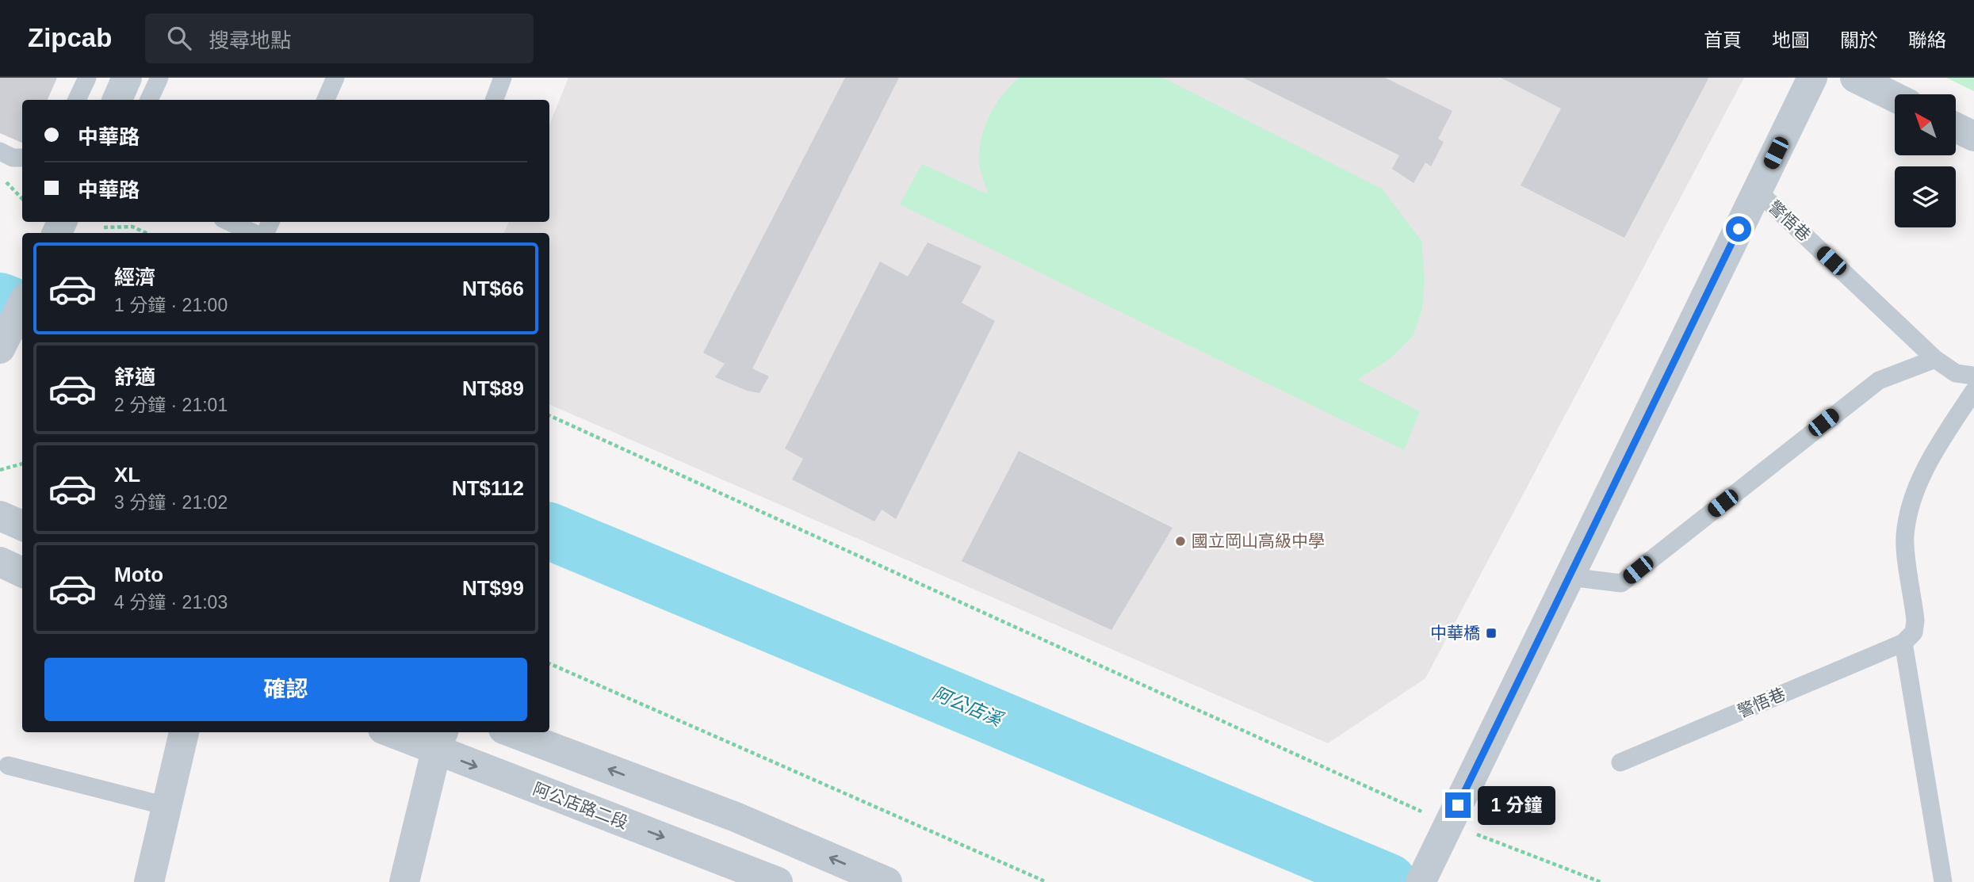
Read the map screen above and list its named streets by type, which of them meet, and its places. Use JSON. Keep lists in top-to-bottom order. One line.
{"streets":{"street":["阿公店路二段"],"lane":["警悟巷"]},"water":["阿公店溪"],"places":{"other":["國立岡山高級中學"],"transit":["中華橋"]},"north":"top left","page":{"header":"Zipcab","search":"搜尋地點","nav":["首頁","地圖","關於","聯絡"],"banner":["中華路","中華路"],"list":[{"name":"經濟","note":"1 分鐘 · 21:00","value":"NT$66"},{"name":"舒適","note":"2 分鐘 · 21:01","value":"NT$89"},{"name":"XL","note":"3 分鐘 · 21:02","value":"NT$112"},{"name":"Moto","note":"4 分鐘 · 21:03","value":"NT$99"}],"buttons":"確認","bubble":"1 分鐘"}}
